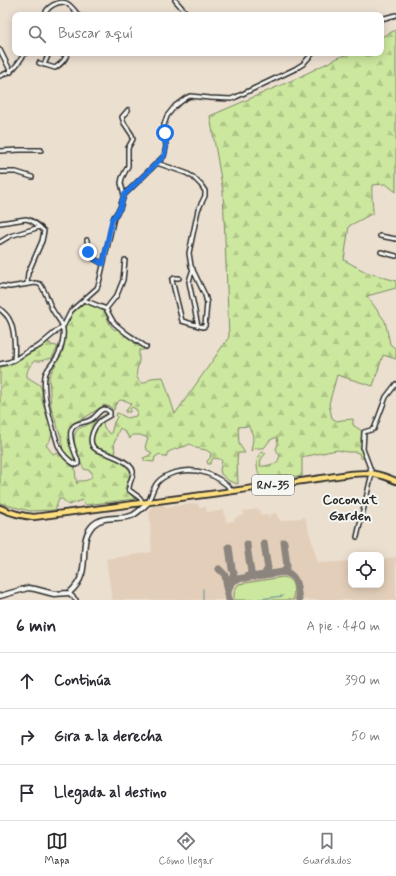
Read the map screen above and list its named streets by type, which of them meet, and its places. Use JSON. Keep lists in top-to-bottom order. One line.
{"streets":{"main road":["RN-35"]},"districts":["Coconut Garden"],"page":{"search":"Buscar aquí","heading":["6 min","A pie · 440 m"],"list":[["Continúa","390 m"],["Gira a la derecha","50 m"],"Llegada al destino"],"nav":["Mapa","Cómo llegar","Guardados"]}}
